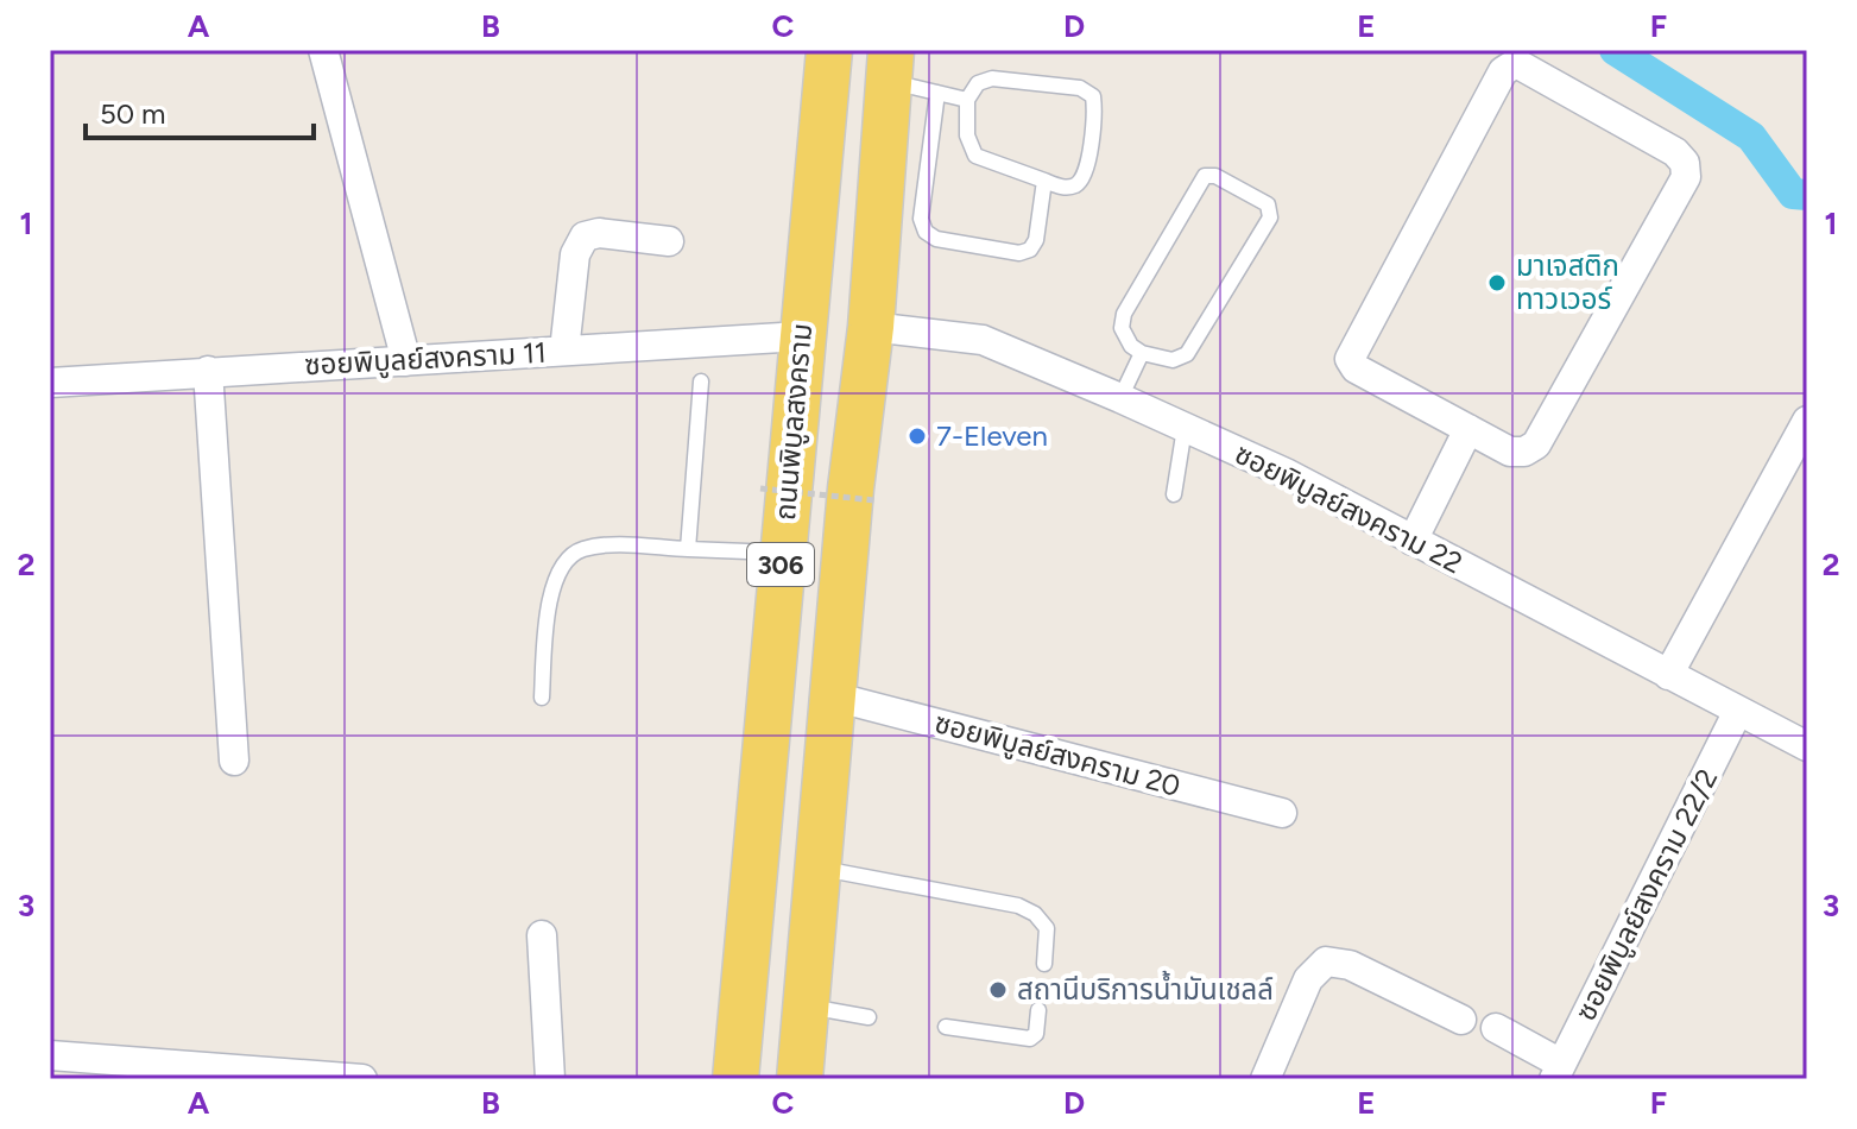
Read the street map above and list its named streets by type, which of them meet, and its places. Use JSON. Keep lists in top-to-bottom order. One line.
{"streets":{"main road":["ถนนพิบูลสงคราม","306"],"street":["ซอยพิบูลย์สงคราม 11","ซอยพิบูลย์สงคราม 22","ซอยพิบูลย์สงคราม 20","ซอยพิบูลย์สงคราม 22/2"]},"crossings":[["ซอยพิบูลย์สงคราม 11","ถนนพิบูลสงคราม"],["ซอยพิบูลย์สงคราม 22","306"],["ซอยพิบูลย์สงคราม 22","ซอยพิบูลย์สงคราม 22/2"],["306","ซอยพิบูลย์สงคราม 20"]],"places":["มาเจสติก ทาวเวอร์","7-Eleven","สถานีบริการน้ำมันเชลล์"],"scale_bar":"50 m","grid":{"columns":["A","B","C","D","E","F"],"rows":["1","2","3"]}}
